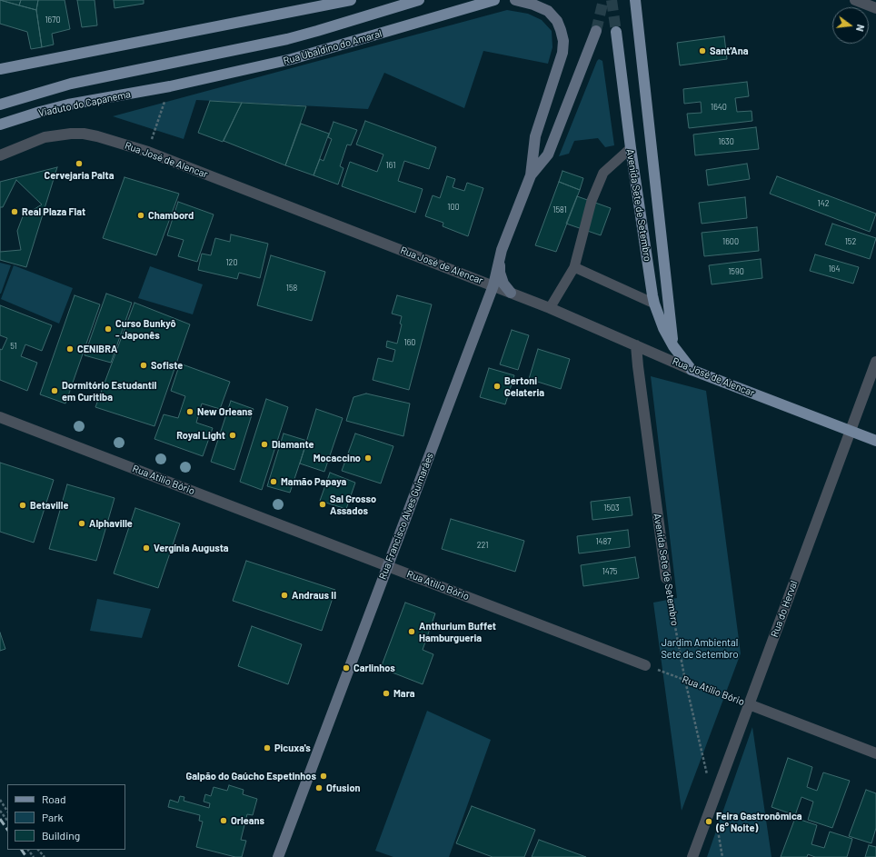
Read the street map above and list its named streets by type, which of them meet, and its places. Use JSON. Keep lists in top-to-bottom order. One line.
{"streets":{"main road":["Rua Ubaldino do Amaral","Viaduto do Capanema","Rua José de Alencar","Avenida Sete de Setembro"],"street":["Rua Atílio Bório","Rua Francisco Alves Guimarães","Rua do Herval"]},"crossings":[["Rua Ubaldino do Amaral","Viaduto do Capanema"],["Rua José de Alencar","Avenida Sete de Setembro"],["Rua José de Alencar","Rua Francisco Alves Guimarães"],["Rua José de Alencar","Rua do Herval"],["Avenida Sete de Setembro","Rua Atílio Bório"],["Avenida Sete de Setembro","Rua do Herval"],["Rua Atílio Bório","Rua Francisco Alves Guimarães"],["Rua Atílio Bório","Rua do Herval"]],"parks":["Jardim Ambiental Sete de Setembro"],"places":["Sant'Ana","Cervejaria Palta","Real Plaza Flat","Chambord","Curso Bunkyô - Japonês","CENIBRA","Sofiste","Bertoni Gelateria","Dormitório Estudantil em Curitiba","New Orleans","Royal Light","Diamante","Mocaccino","Mamão Papaya","Sal Grosso Assados","Betaville","Alphaville","Vergínia Augusta","Andraus II","Anthurium Buffet Hamburgueria","Carlinhos","Mara","Picuxa's","Galpão do Gaúcho Espetinhos","Ofusion","Orleans","Feira Gastronômica (6° Noite)"],"house_numbers":["1670","1640","1630","161","142","100","1581","1600","152","120","164","1590","158","160","51","1503","1487","221","1475"],"legend":["Road","Park","Building"],"north":"right"}
